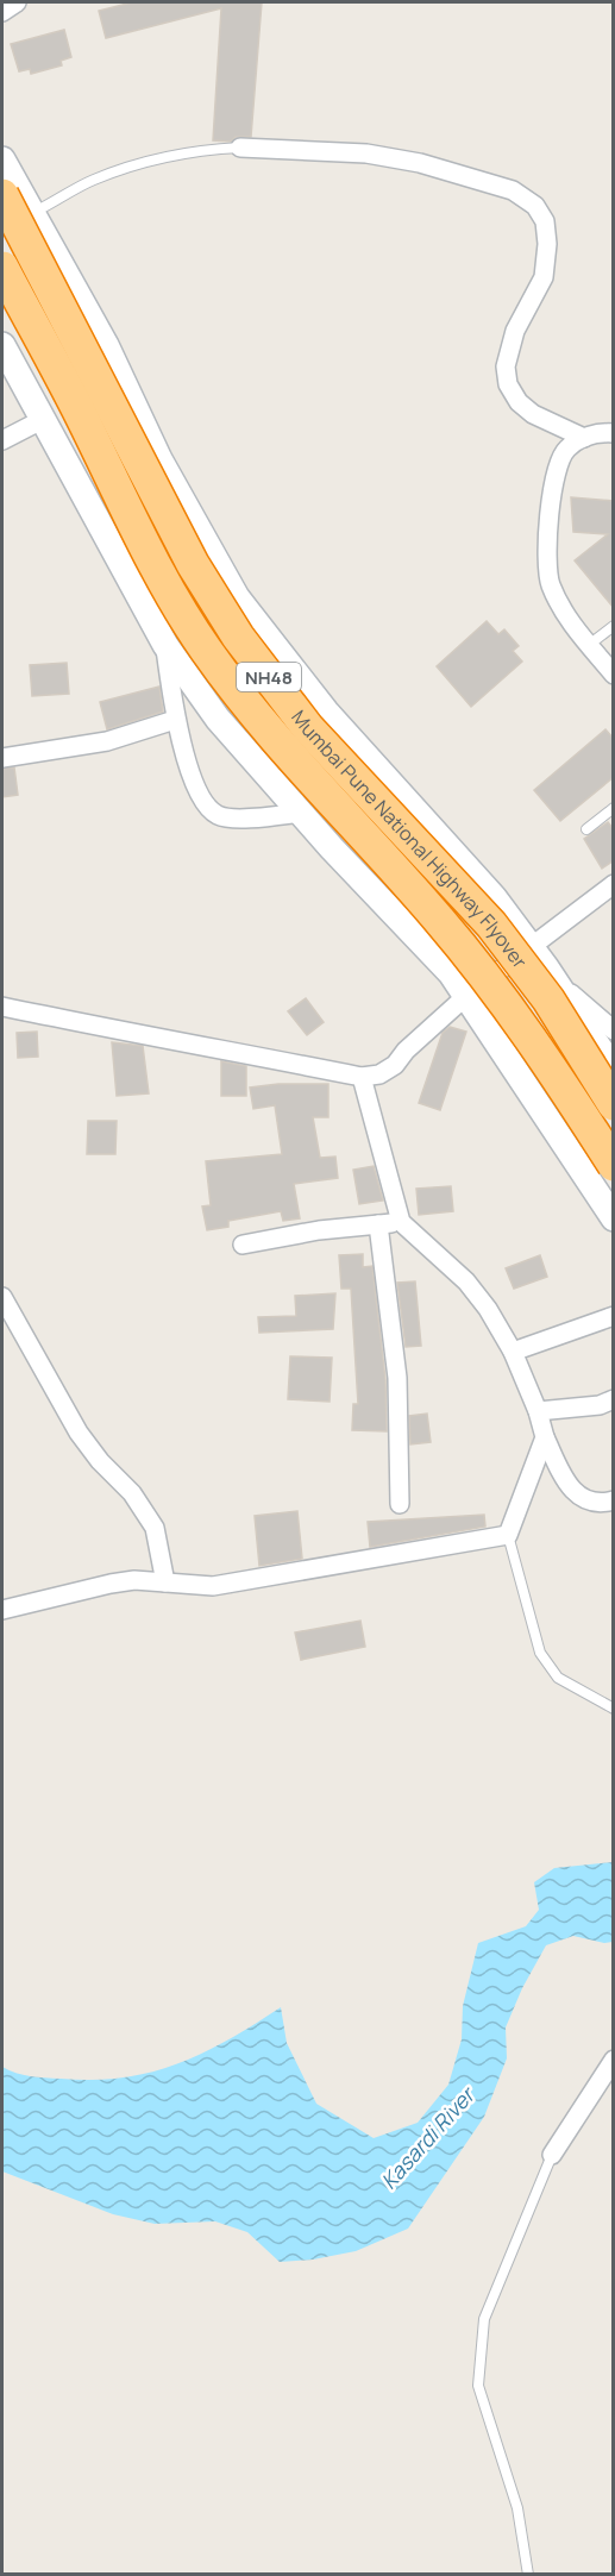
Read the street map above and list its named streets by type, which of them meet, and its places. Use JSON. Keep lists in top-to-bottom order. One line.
{"streets":{"highway":["NH48","Mumbai Pune National Highway Flyover"]},"water":["Kasardi River"]}
